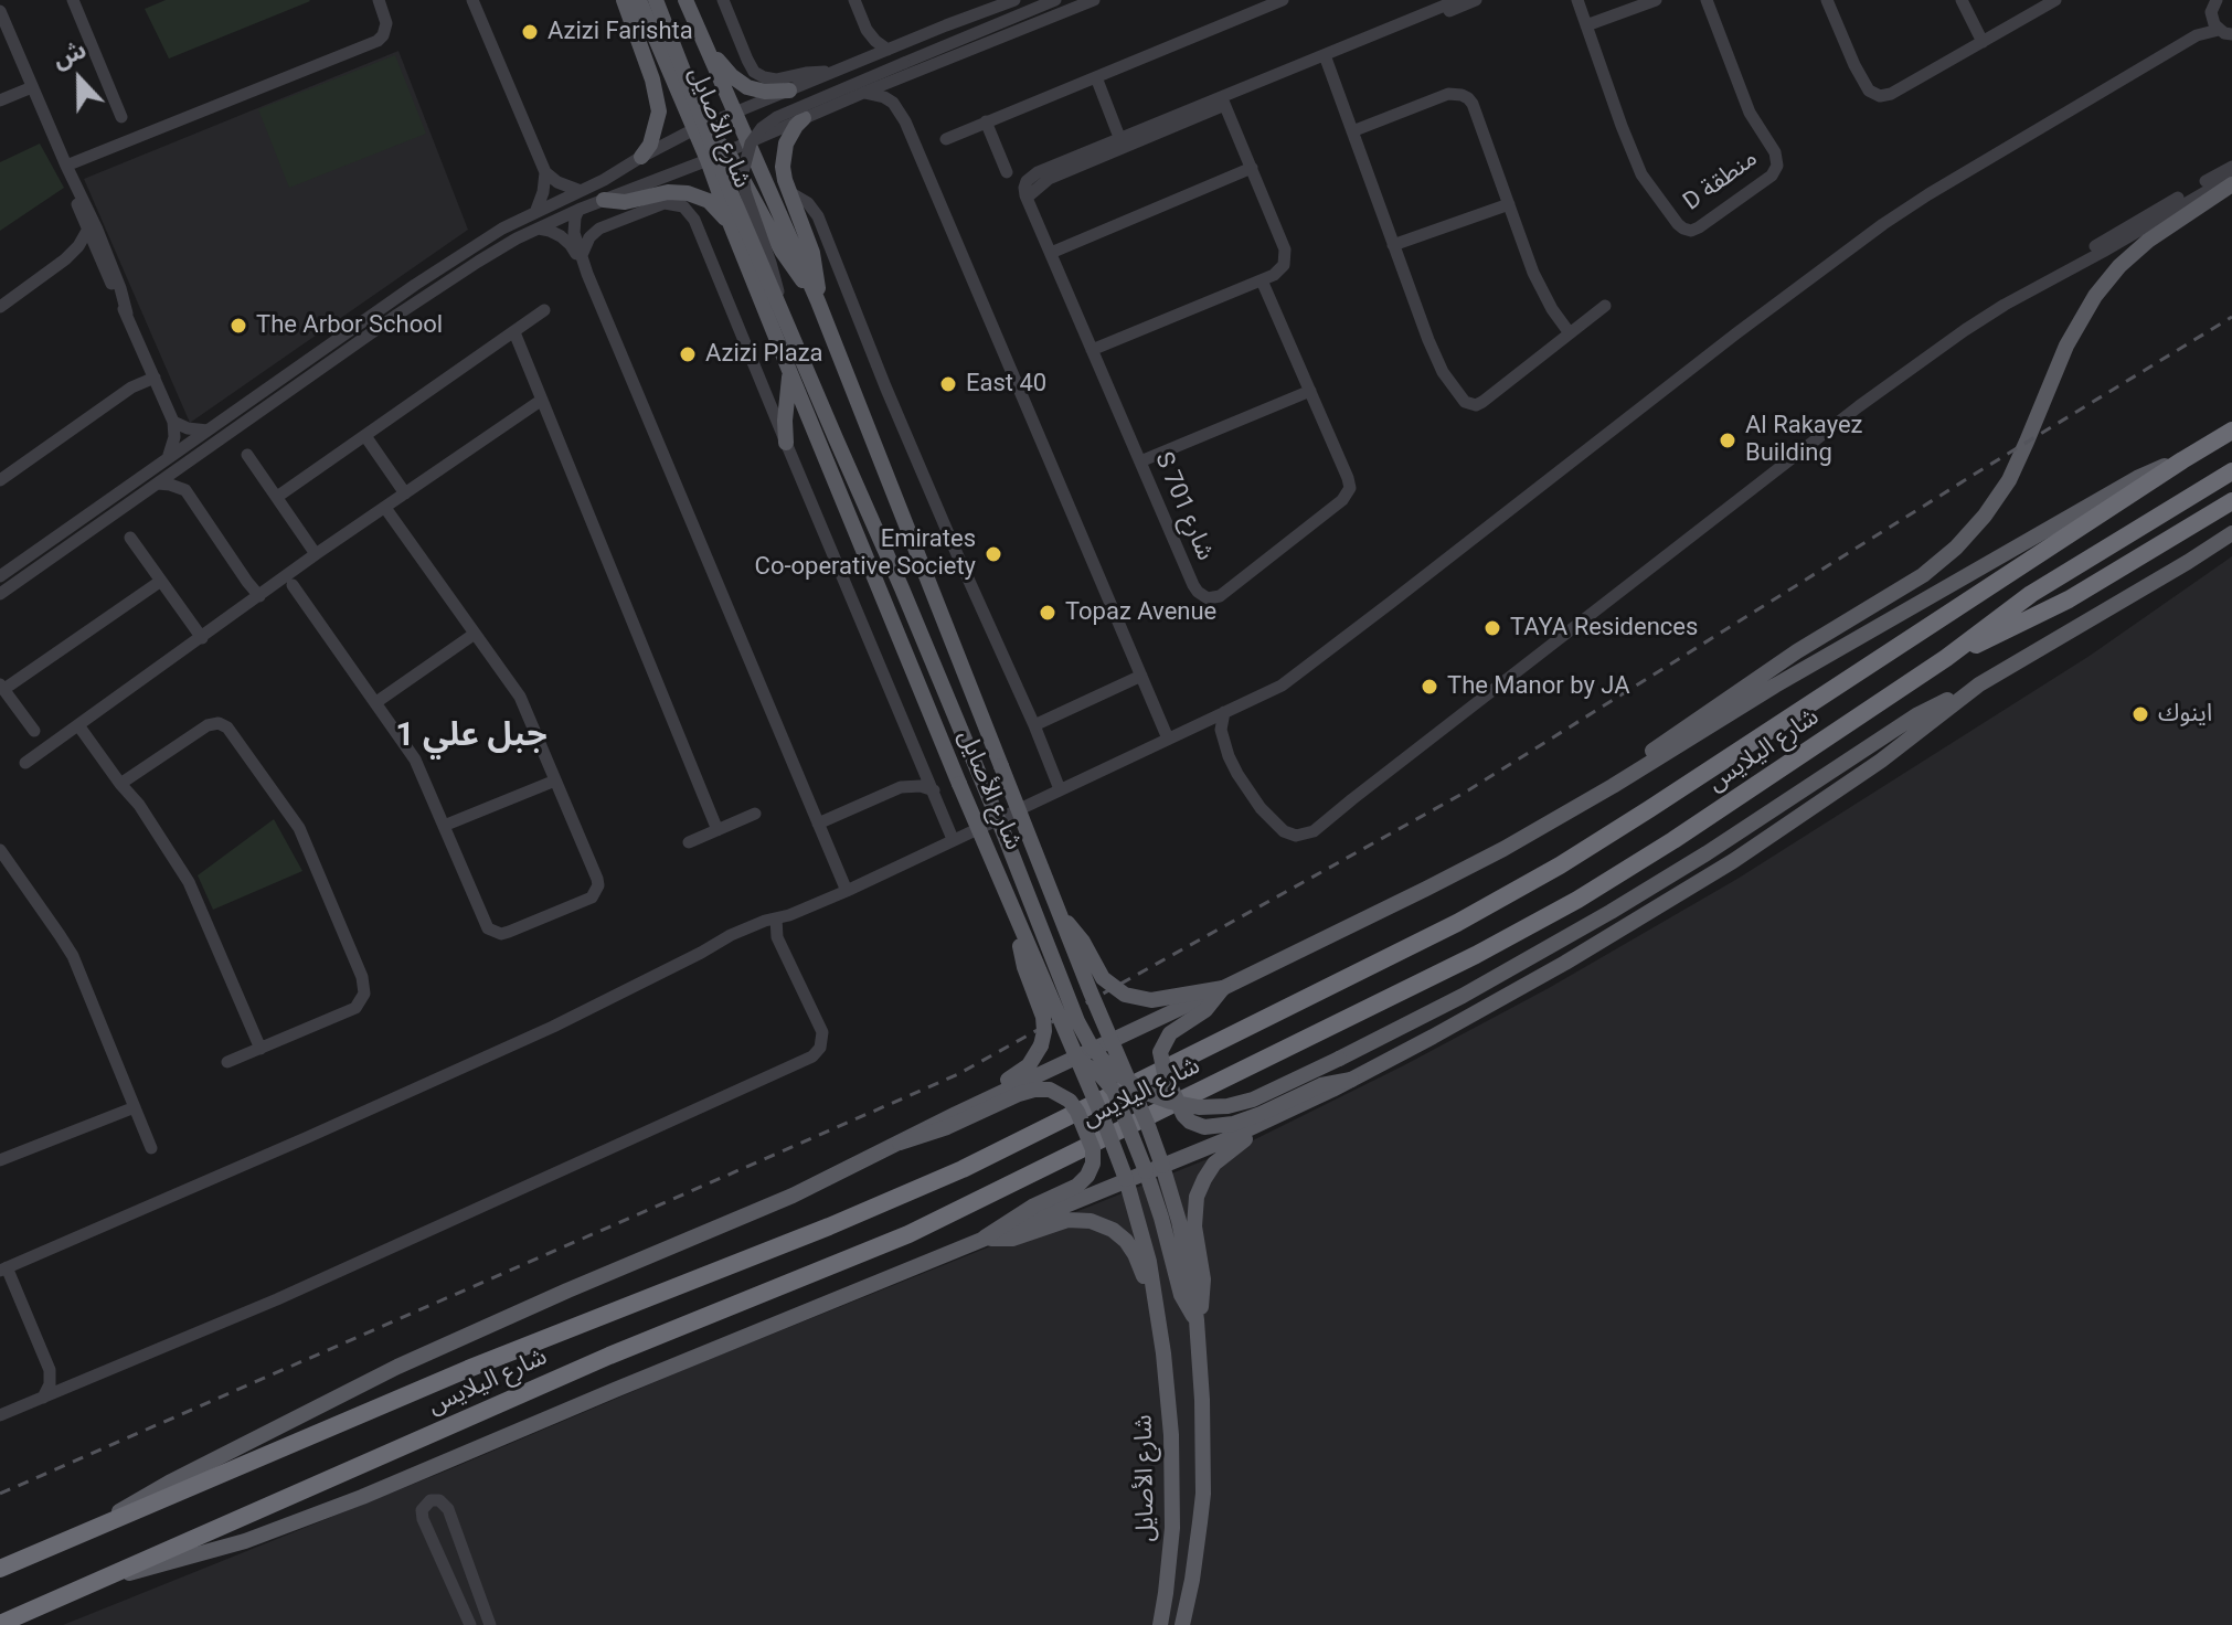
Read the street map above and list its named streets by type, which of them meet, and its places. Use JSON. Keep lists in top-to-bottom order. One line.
{"streets":{"highway":["شارع اليلايس"],"main road":["شارع الأصايل"],"street":["D منطقة","S 701 شارع"]},"districts":["جبل علي 1"],"places":["Azizi Farishta","The Arbor School","Azizi Plaza","East 40","Al Rakayez Building","Emirates Co-operative Society","Topaz Avenue","TAYA Residences","The Manor by JA","اينوك"],"north":"top"}
